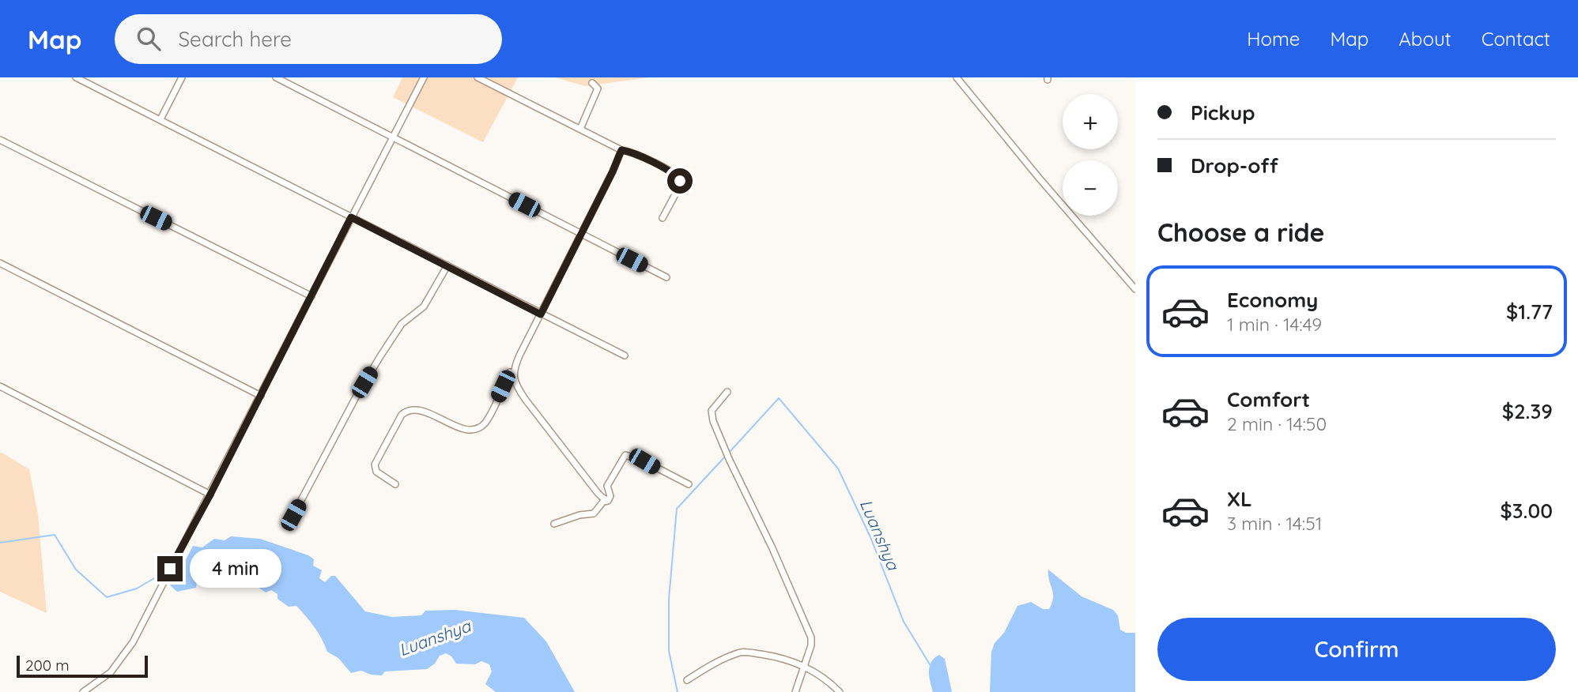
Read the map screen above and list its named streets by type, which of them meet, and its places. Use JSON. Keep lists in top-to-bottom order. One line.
{"water":["Luanshya"],"scale_bar":"200 m","page":{"header":"Map","search":"Search here","nav":["Home","Map","About","Contact"],"banner":["Pickup","Drop-off"],"map_buttons":["+","−"],"heading":"Choose a ride","list":[{"name":"Economy","note":"1 min · 14:49","value":"$1.77"},{"name":"Comfort","note":"2 min · 14:50","value":"$2.39"},{"name":"XL","note":"3 min · 14:51","value":"$3.00"}],"bubble":"4 min","buttons":"Confirm","scale":"200 m"}}
